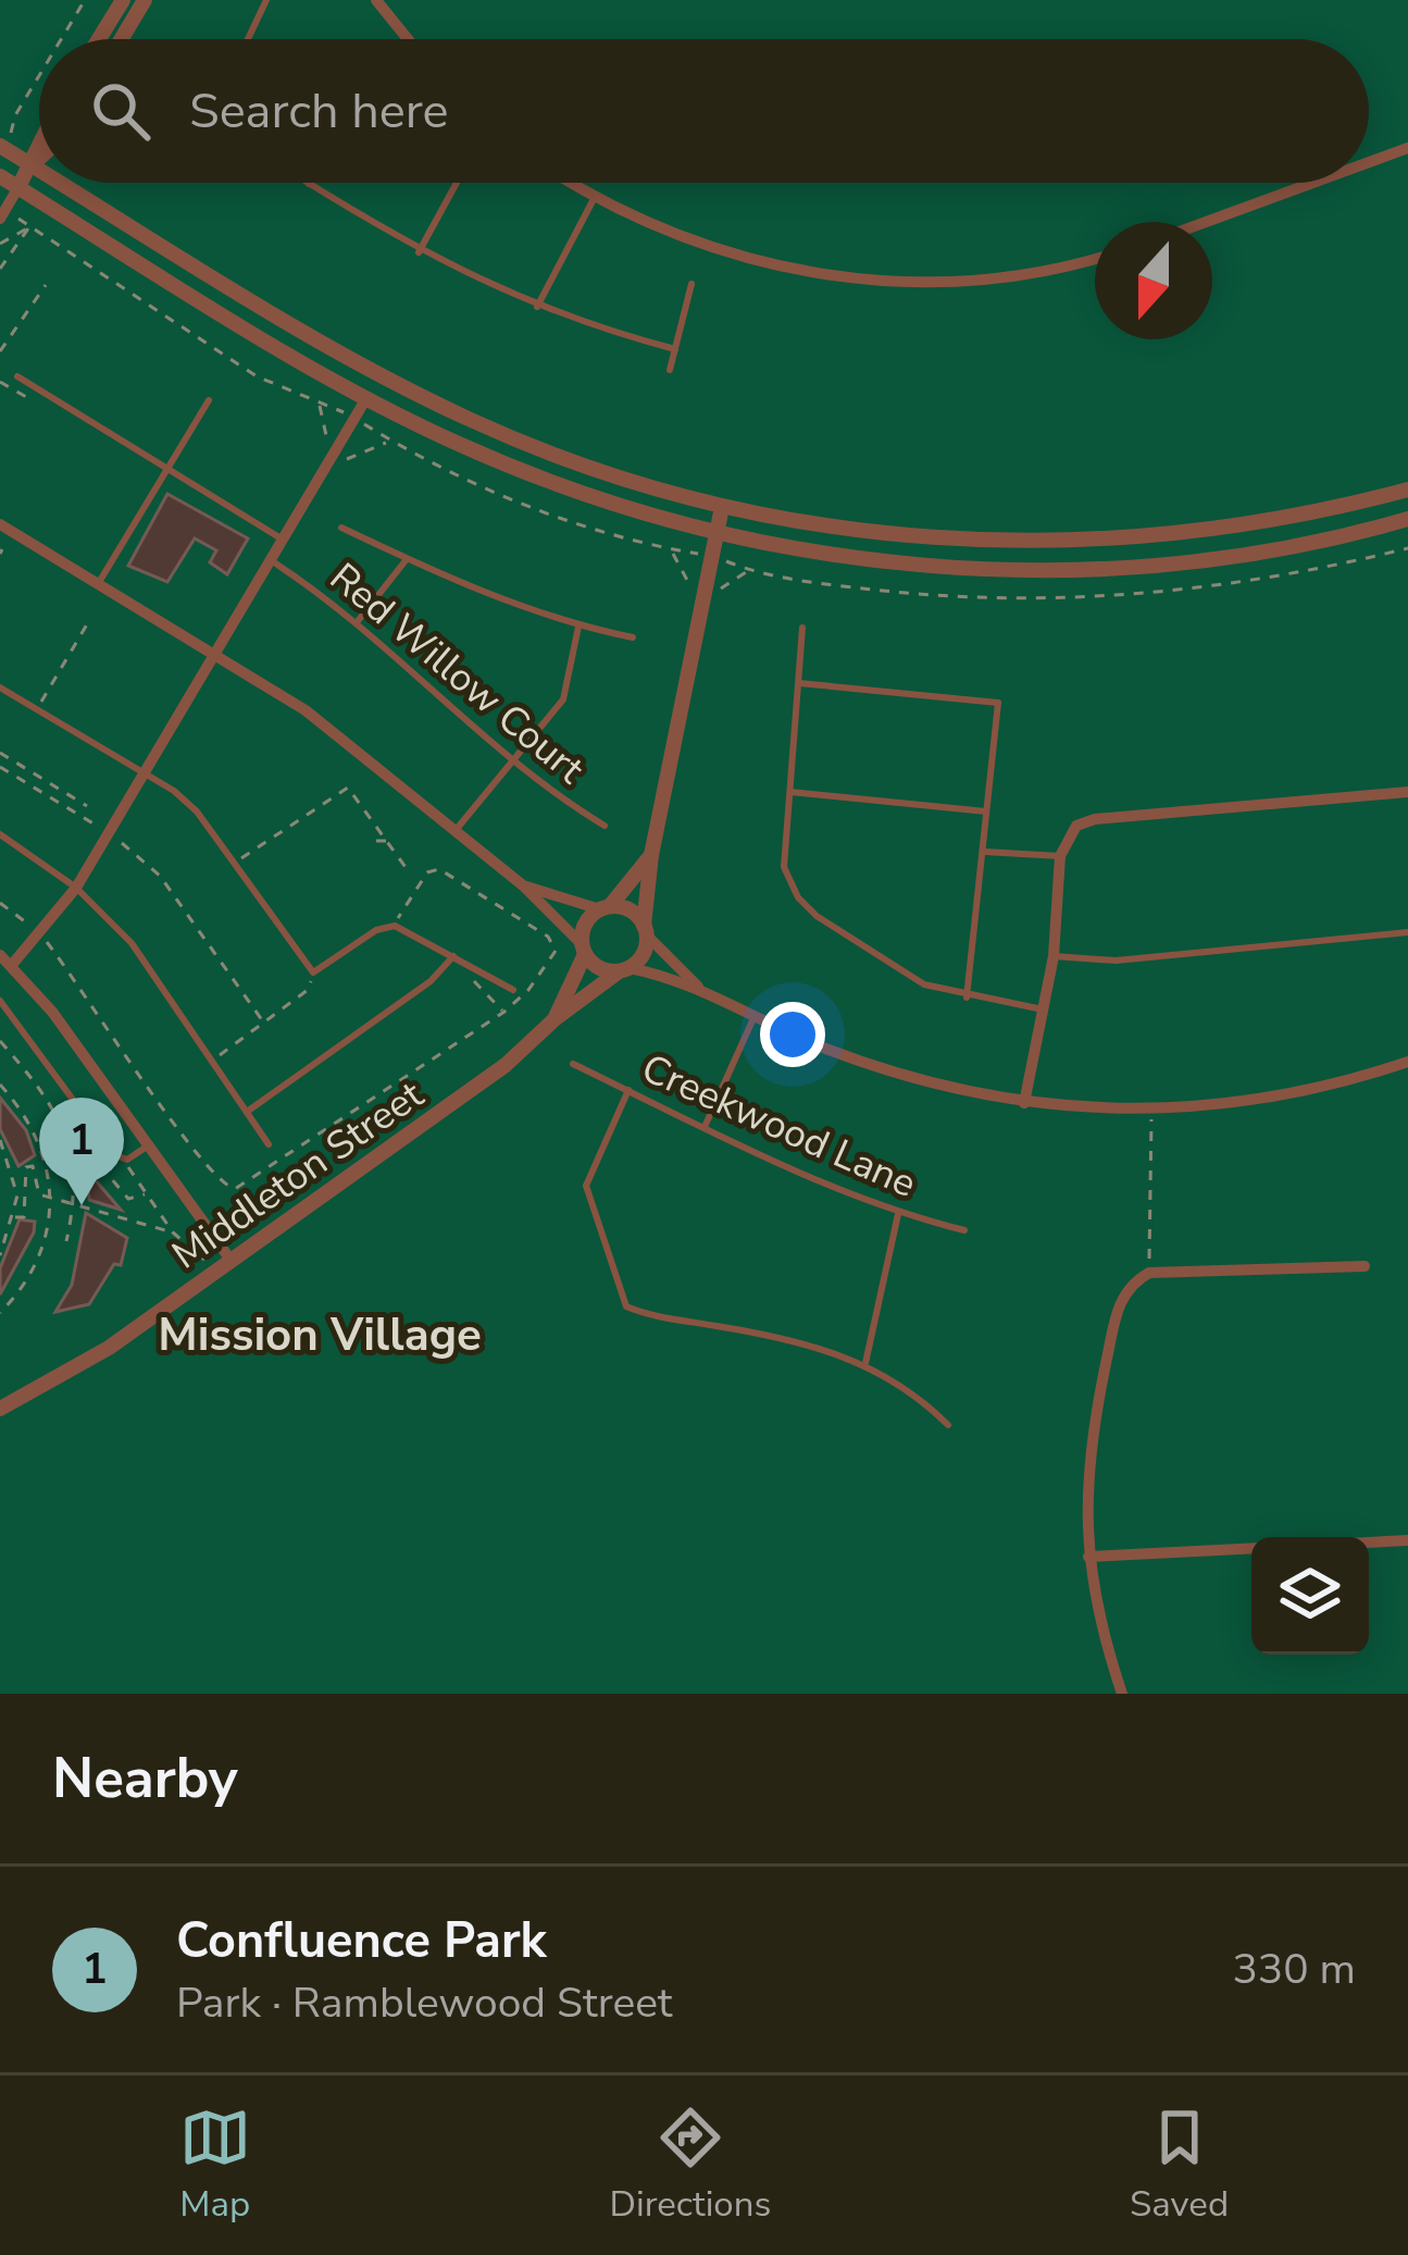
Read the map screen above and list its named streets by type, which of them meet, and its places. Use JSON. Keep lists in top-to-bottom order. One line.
{"streets":{"street":["Middleton Street"],"lane":["Red Willow Court","Creekwood Lane"]},"districts":["Mission Village"],"north":"bottom","page":{"search":"Search here","pins":"1","heading":"Nearby","list":[{"mark":"1","name":"Confluence Park","note":"Park · Ramblewood Street","value":"330 m"}],"nav":["Map","Directions","Saved"]}}
